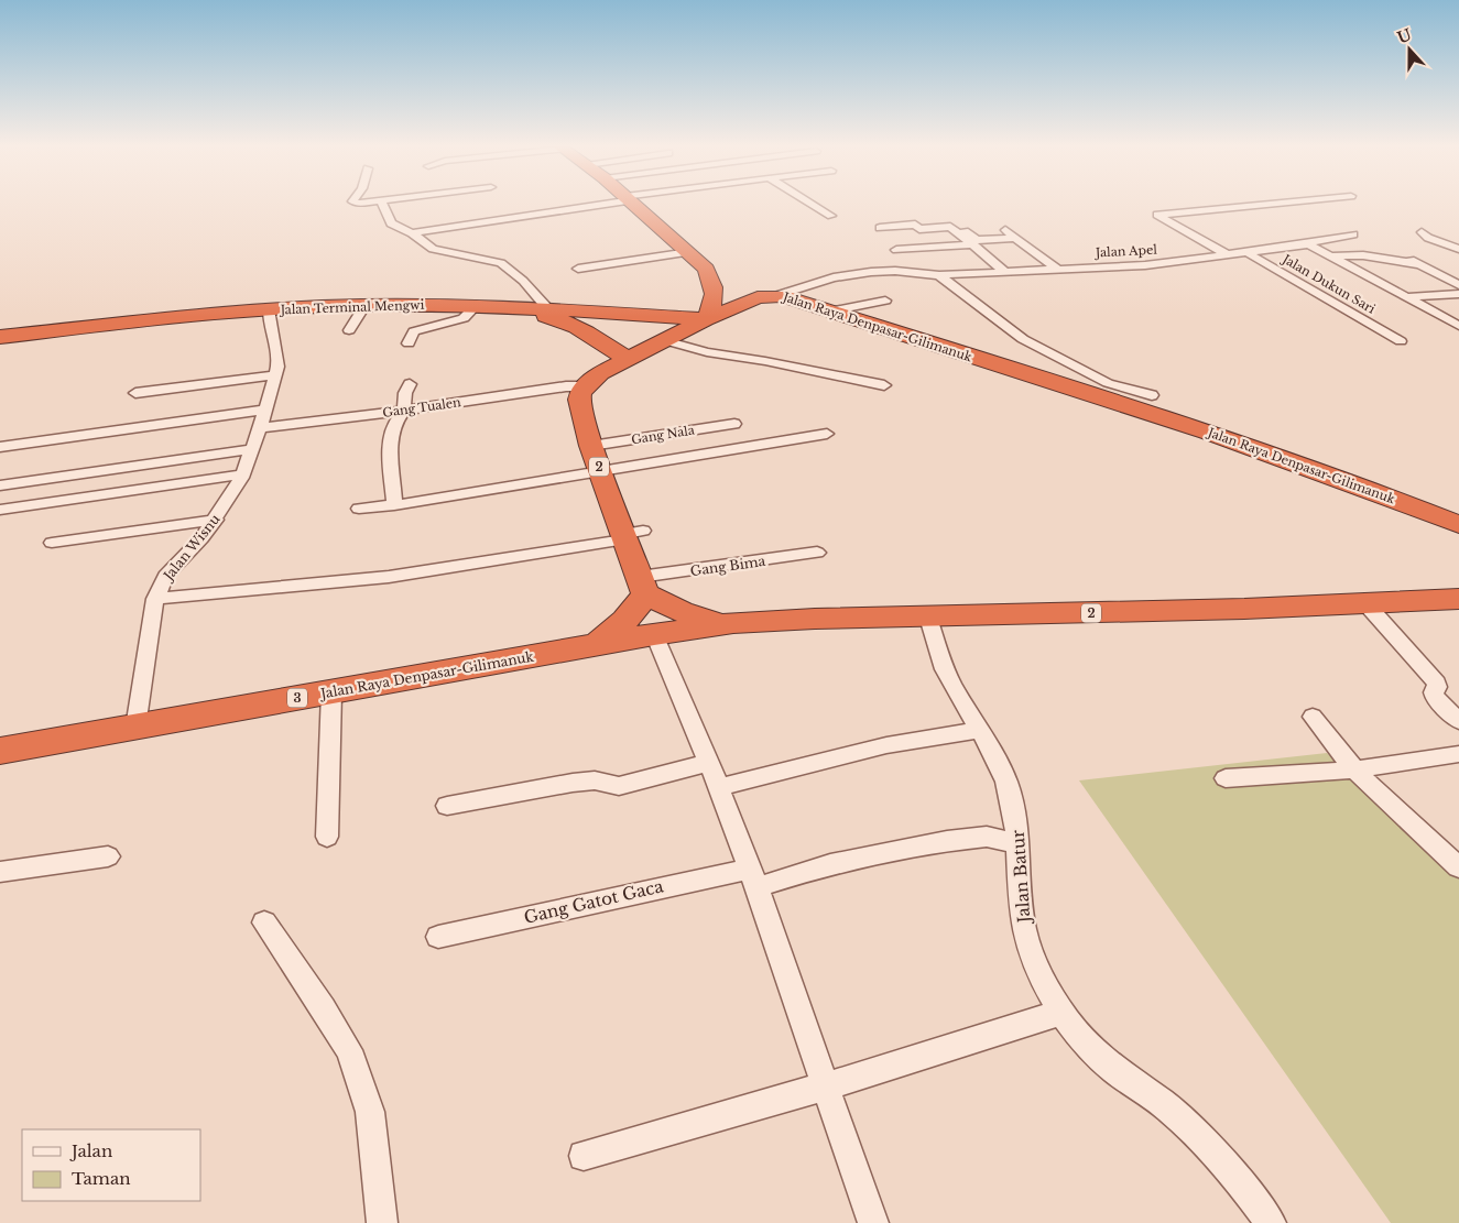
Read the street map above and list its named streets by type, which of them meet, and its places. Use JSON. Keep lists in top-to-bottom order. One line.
{"streets":{"highway":["Jalan Terminal Mengwi","Jalan Raya Denpasar-Gilimanuk","2","3"],"street":["Jalan Apel","Jalan Dukun Sari","Gang Tualen","Gang Nala","Jalan Wisnu","Gang Bima","Jalan Batur","Gang Gatot Gaca"]},"crossings":[["Jalan Apel","Jalan Dukun Sari"],["Jalan Apel","Jalan Raya Denpasar-Gilimanuk"],["Jalan Terminal Mengwi","Jalan Raya Denpasar-Gilimanuk"],["Jalan Terminal Mengwi","Jalan Wisnu"],["Jalan Raya Denpasar-Gilimanuk","Gang Tualen"],["Jalan Raya Denpasar-Gilimanuk","2"],["Jalan Raya Denpasar-Gilimanuk","Jalan Wisnu"],["Jalan Raya Denpasar-Gilimanuk","Gang Bima"],["Jalan Raya Denpasar-Gilimanuk","Jalan Batur"],["Gang Tualen","2"],["Gang Tualen","Jalan Wisnu"],["Gang Nala","2"],["2","Gang Bima"],["Jalan Batur","Gang Gatot Gaca"]],"legend":["Jalan","Taman"],"north":"top"}
